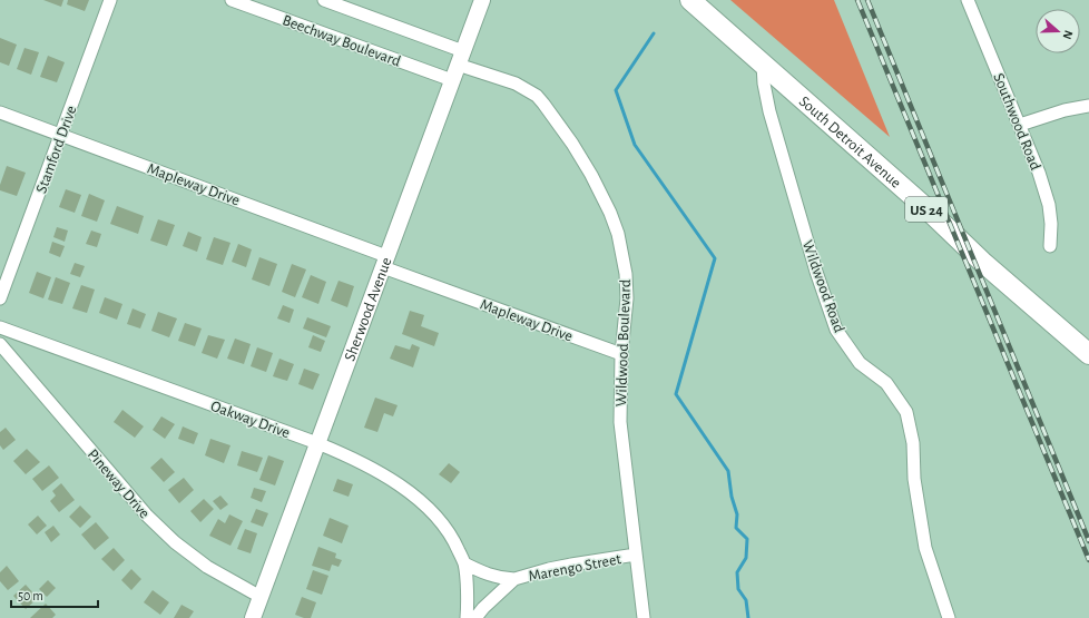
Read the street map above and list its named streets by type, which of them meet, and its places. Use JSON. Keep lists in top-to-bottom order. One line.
{"streets":{"main road":["South Detroit Avenue","US 24"],"street":["Beechway Boulevard","Southwood Road","Stamford Drive","Mapleway Drive","Wildwood Road","Sherwood Avenue","Wildwood Boulevard","Oakway Drive","Pineway Drive","Marengo Street"]},"crossings":[["Beechway Boulevard","Sherwood Avenue"],["Beechway Boulevard","Wildwood Boulevard"],["South Detroit Avenue","Wildwood Road"],["Stamford Drive","Mapleway Drive"],["Mapleway Drive","Sherwood Avenue"],["Mapleway Drive","Wildwood Boulevard"],["Sherwood Avenue","Wildwood Boulevard"],["Sherwood Avenue","Oakway Drive"],["Sherwood Avenue","Pineway Drive"],["Wildwood Boulevard","Marengo Street"],["Oakway Drive","Marengo Street"]],"scale_bar":"50 m","north":"right"}
